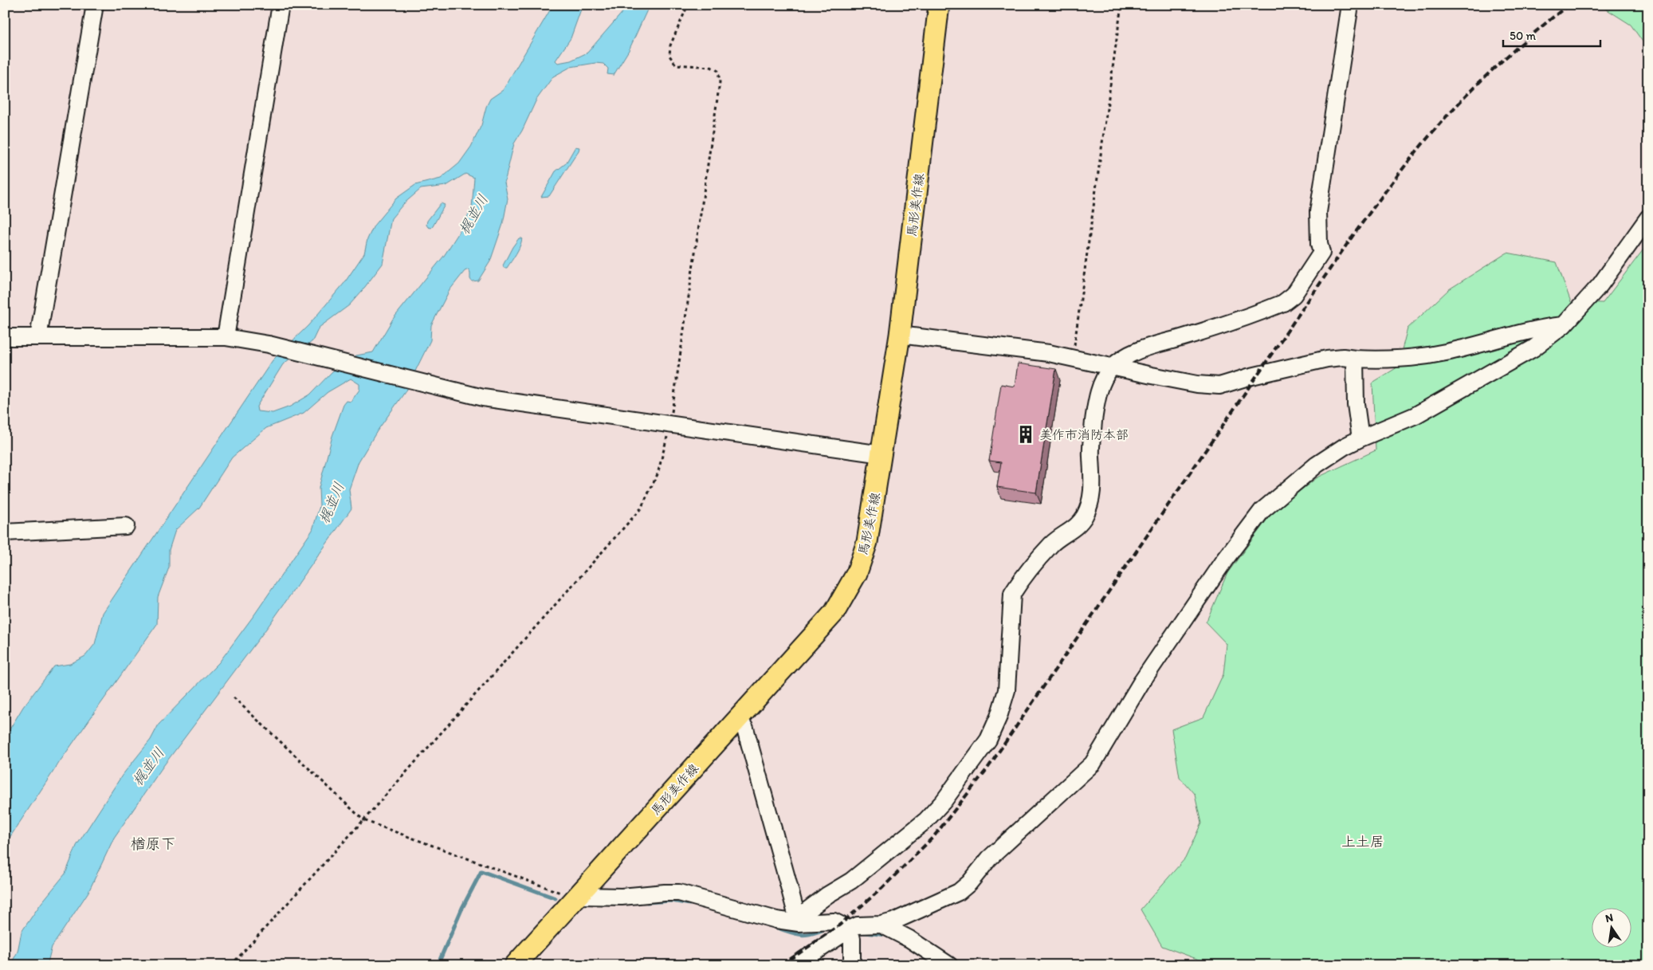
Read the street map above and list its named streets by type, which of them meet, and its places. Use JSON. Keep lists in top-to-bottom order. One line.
{"streets":{"main road":["馬形美作線"]},"districts":["上土居","楢原下"],"water":["梶並川"],"places":{"building":["美作市消防本部"]},"scale_bar":"50 m","north":"top"}
